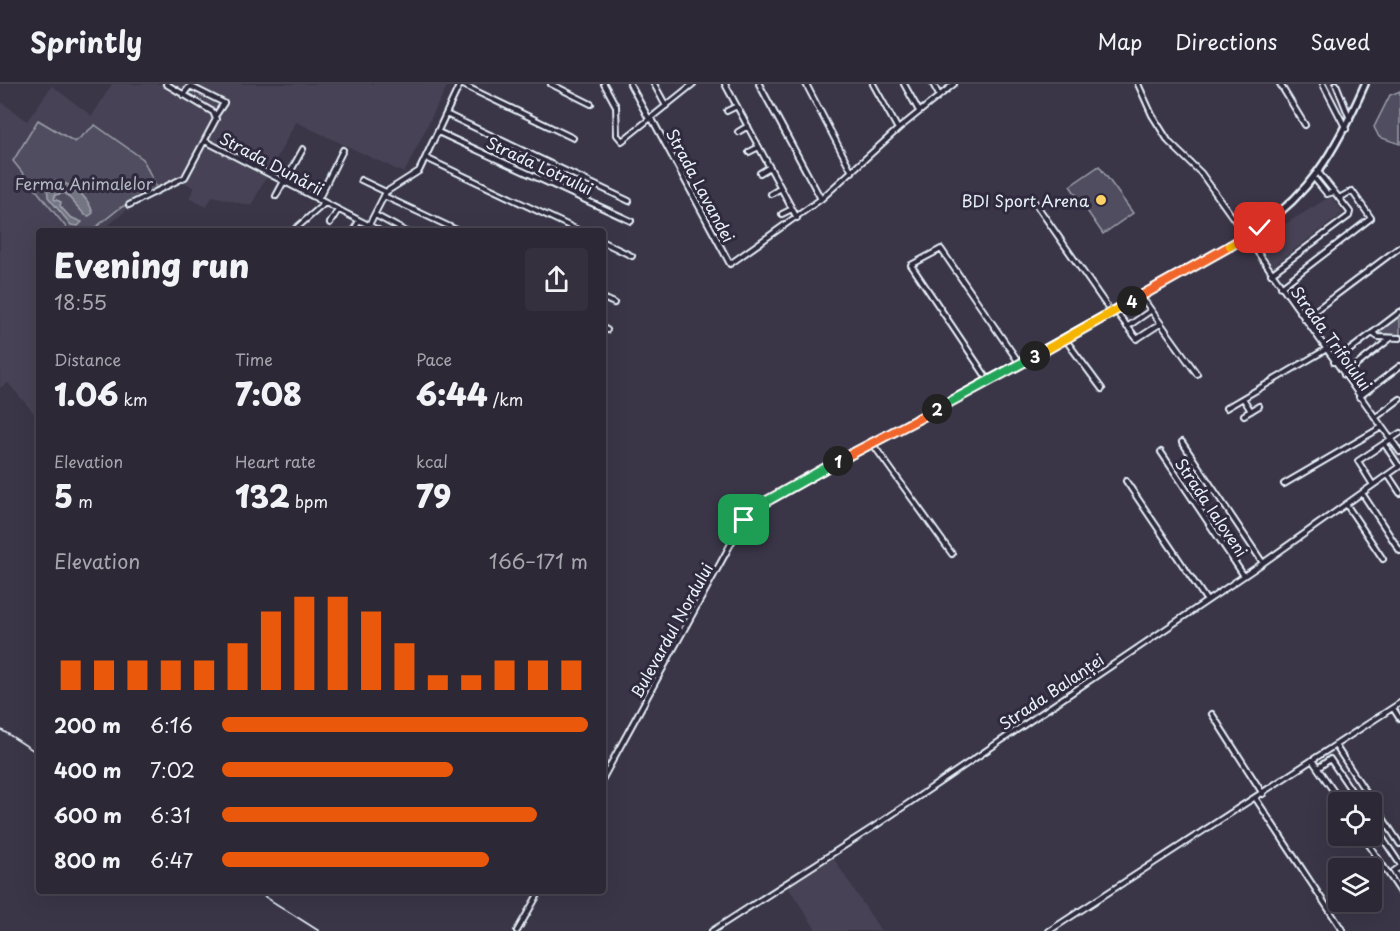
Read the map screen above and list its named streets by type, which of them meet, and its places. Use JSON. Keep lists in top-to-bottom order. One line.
{"streets":{"street":["Strada Dunării","Strada Lotrului","Strada Lavandei","Strada Trifoiului","Strada Ialoveni","Bulevardul Nordului","Strada Balanței"]},"crossings":[["Strada Trifoiului","Bulevardul Nordului"],["Strada Ialoveni","Strada Balanței"]],"parks":["Ferma Animalelor"],"places":["BDI Sport Arena"],"page":{"header":"Sprintly","nav":["Map","Directions","Saved"],"heading":["Evening run","18:55"],"pins":["4","3","2","1"],"stats":[["Distance","1.06 km"],["Time","7:08"],["Pace","6:44 /km"],["Elevation","5 m"],["Heart rate","132 bpm"],["kcal","79"]],"chart":["Elevation","166–171 m"],"list":[{"name":"200 m","note":"6:16"},{"name":"400 m","note":"7:02"},{"name":"600 m","note":"6:31"},{"name":"800 m","note":"6:47"}]}}
